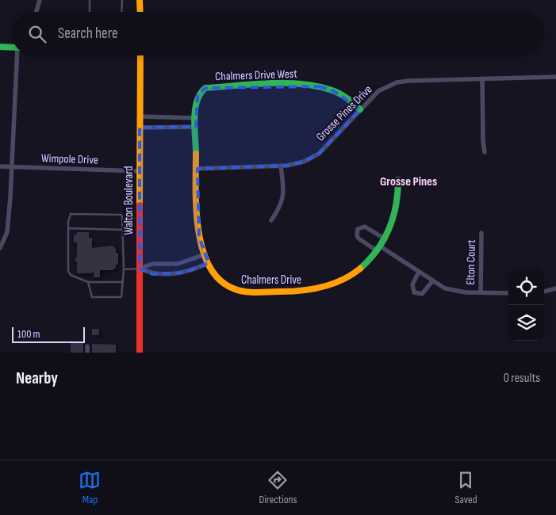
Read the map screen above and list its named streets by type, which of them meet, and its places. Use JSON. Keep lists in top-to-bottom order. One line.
{"streets":{"street":["Chalmers Drive West","Grosse Pines Drive","Wimpole Drive","Walton Boulevard","Elton Court","Chalmers Drive"]},"crossings":[["Chalmers Drive West","Grosse Pines Drive"],["Chalmers Drive West","Chalmers Drive"],["Wimpole Drive","Walton Boulevard"]],"districts":["Grosse Pines"],"scale_bar":"100 m","page":{"search":"Search here","scale":"100 m","heading":["Nearby","0 results"],"nav":["Map","Directions","Saved"]}}
